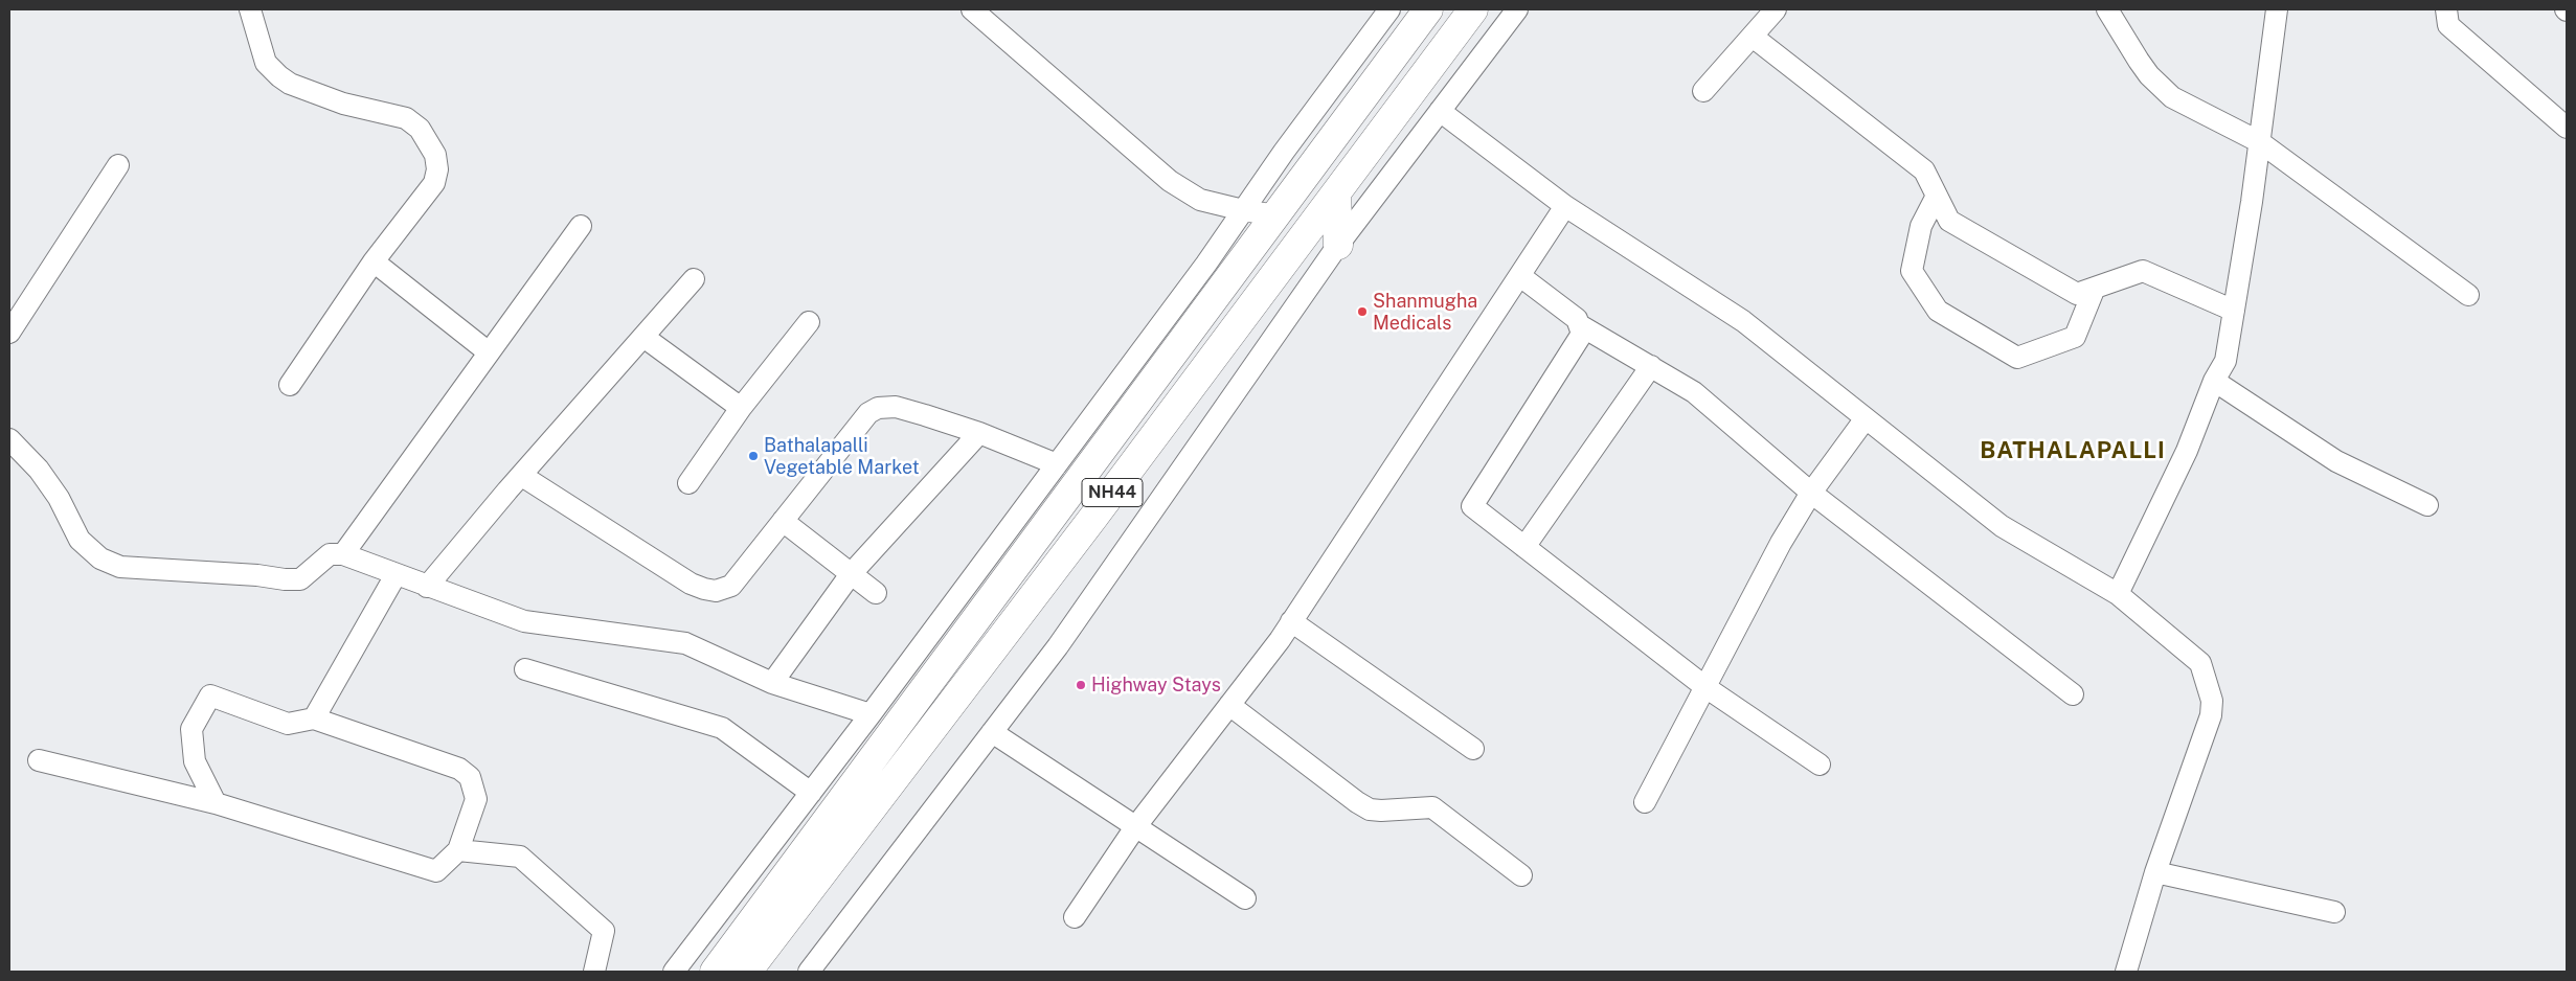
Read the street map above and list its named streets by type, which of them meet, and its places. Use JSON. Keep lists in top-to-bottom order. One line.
{"streets":{"highway":["NH44"]},"districts":["BATHALAPALLI"],"places":["Shanmugha Medicals","Bathalapalli Vegetable Market","Highway Stays"]}
